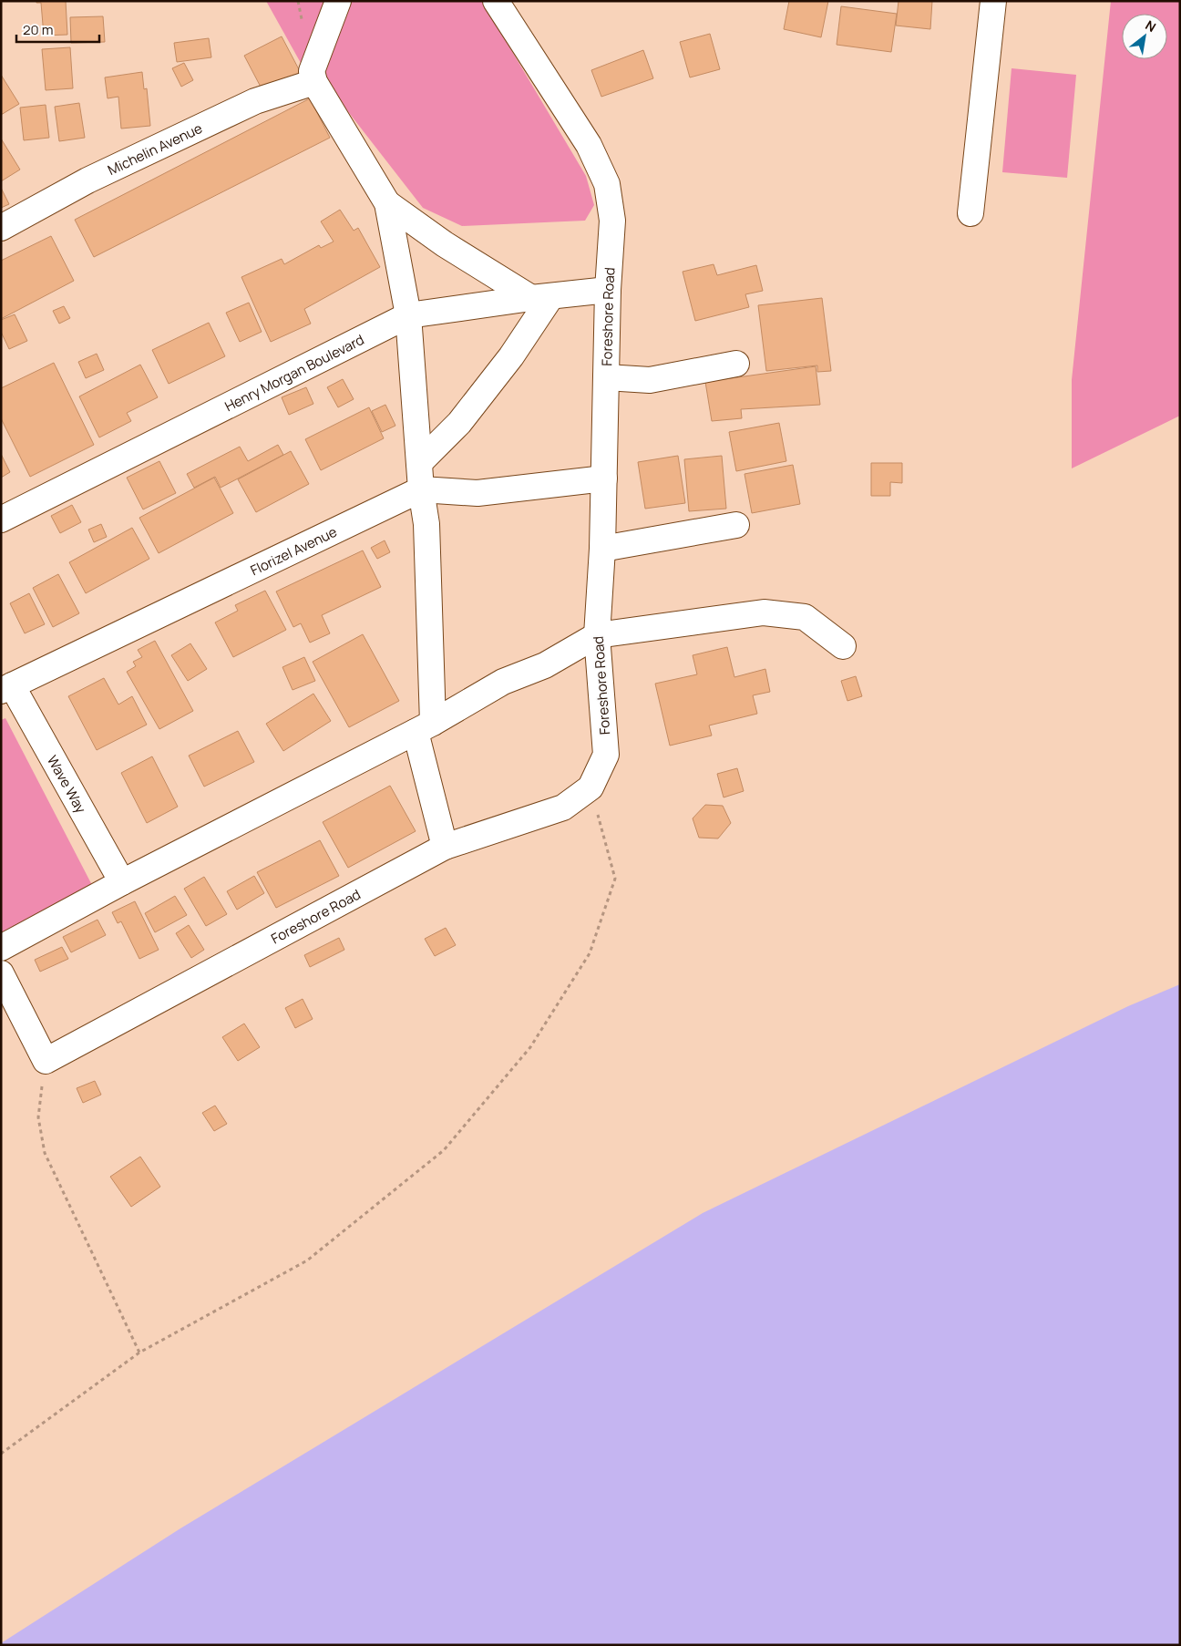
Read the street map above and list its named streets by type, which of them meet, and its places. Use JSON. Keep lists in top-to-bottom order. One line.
{"streets":{"street":["Michelin Avenue","Foreshore Road","Henry Morgan Boulevard","Florizel Avenue","Wave Way"]},"crossings":[["Foreshore Road","Henry Morgan Boulevard"],["Florizel Avenue","Wave Way"]],"scale_bar":"20 m","north":"top right"}
